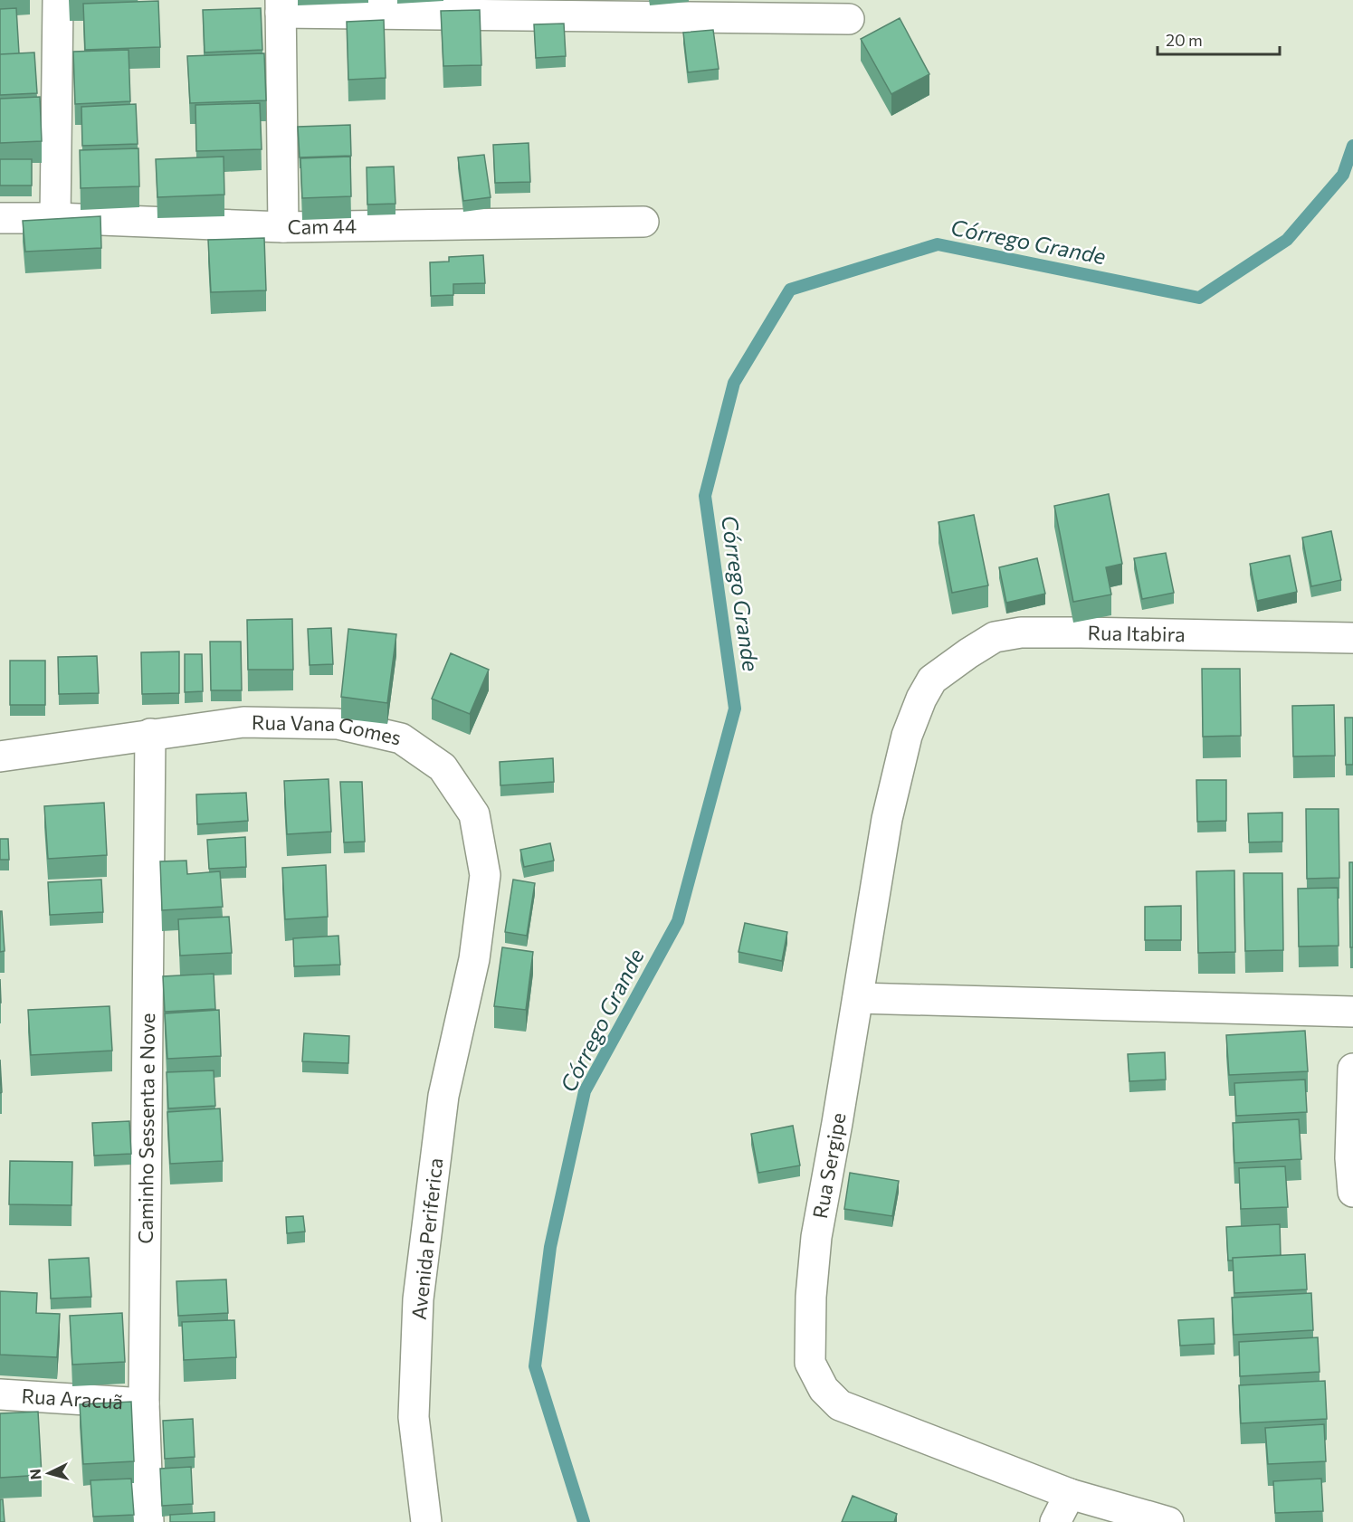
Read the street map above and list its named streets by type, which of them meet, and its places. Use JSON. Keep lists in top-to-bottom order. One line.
{"streets":{"street":["Cam 44","Rua Itabira","Rua Vana Gomes","Caminho Sessenta e Nove","Rua Sergipe","Avenida Periferica","Rua Aracuã"]},"crossings":[["Rua Itabira","Rua Sergipe"],["Rua Vana Gomes","Caminho Sessenta e Nove"],["Rua Vana Gomes","Avenida Periferica"],["Caminho Sessenta e Nove","Rua Aracuã"]],"water":["Córrego Grande"],"scale_bar":"20 m","north":"left"}
